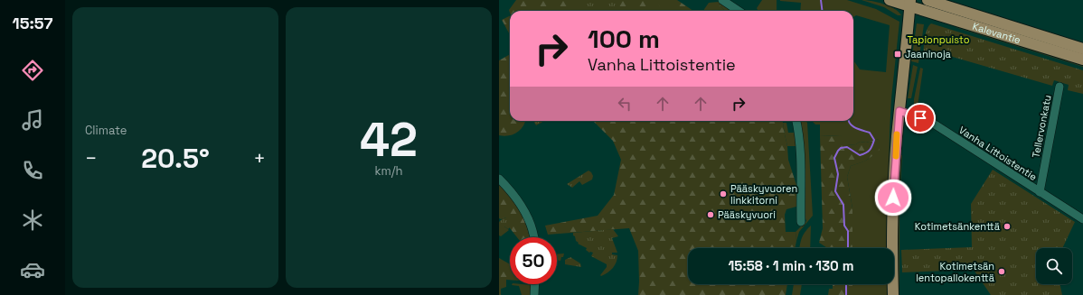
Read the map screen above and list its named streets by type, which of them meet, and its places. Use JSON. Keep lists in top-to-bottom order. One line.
{"streets":{"main road":["Kalevantie"],"street":["Tellervonkatu","Vanha Littoistentie"]},"crossings":[["Tellervonkatu","Vanha Littoistentie"]],"parks":["Tapionpuisto"],"places":{"transit":["Jaaninoja"],"other":["Pääskyvuoren linkkitorni","Pääskyvuori","Kotimetsänkenttä","Kotimetsän lentopallokenttä"]},"page":{"tabs":"15:57","tile":["Climate",["42","km/h"]],"turn":["100 m","Vanha Littoistentie"],"heat":["−","20.5°","+"],"limit":"50","trip":"15:58 · 1 min · 130 m"}}
